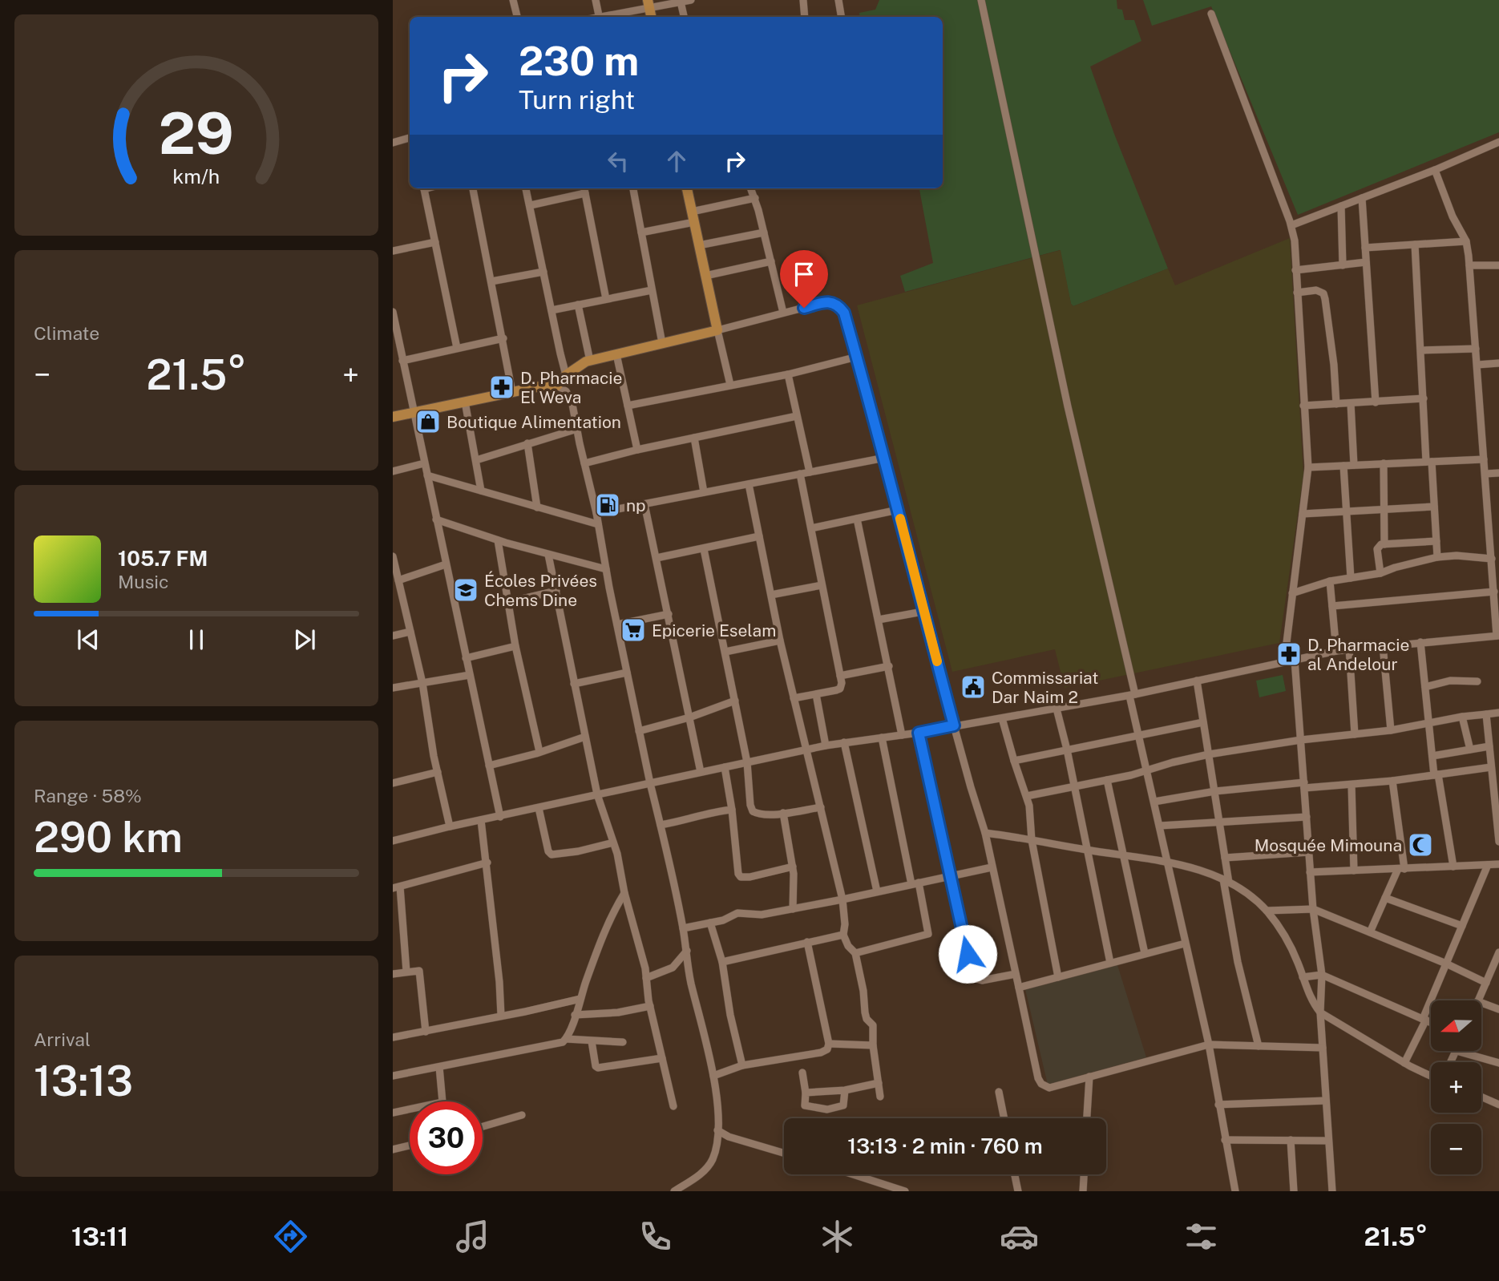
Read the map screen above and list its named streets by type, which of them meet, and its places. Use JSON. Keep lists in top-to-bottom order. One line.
{"places":{"pharmacy":["D. Pharmacie El Weva","D. Pharmacie al Andelour"],"shop":["Boutique Alimentation"],"fuel station":["np"],"school or university":["Écoles Privées Chems Dine"],"supermarket":["Epicerie Eselam"],"public building":["Commissariat Dar Naim 2"],"mosque":["Mosquée Mimouna"]},"north":"left","page":{"turn":["230 m","Turn right"],"tile":["Climate",["Range · 58%","290 km"],["Arrival","13:13"]],"heat":["−","21.5°","+"],"song":["105.7 FM","Music"],"map_buttons":["+","−"],"limit":"30","trip":"13:13 · 2 min · 760 m","tabs":["13:11","21.5°"],"gauge":["29","km/h"]}}
